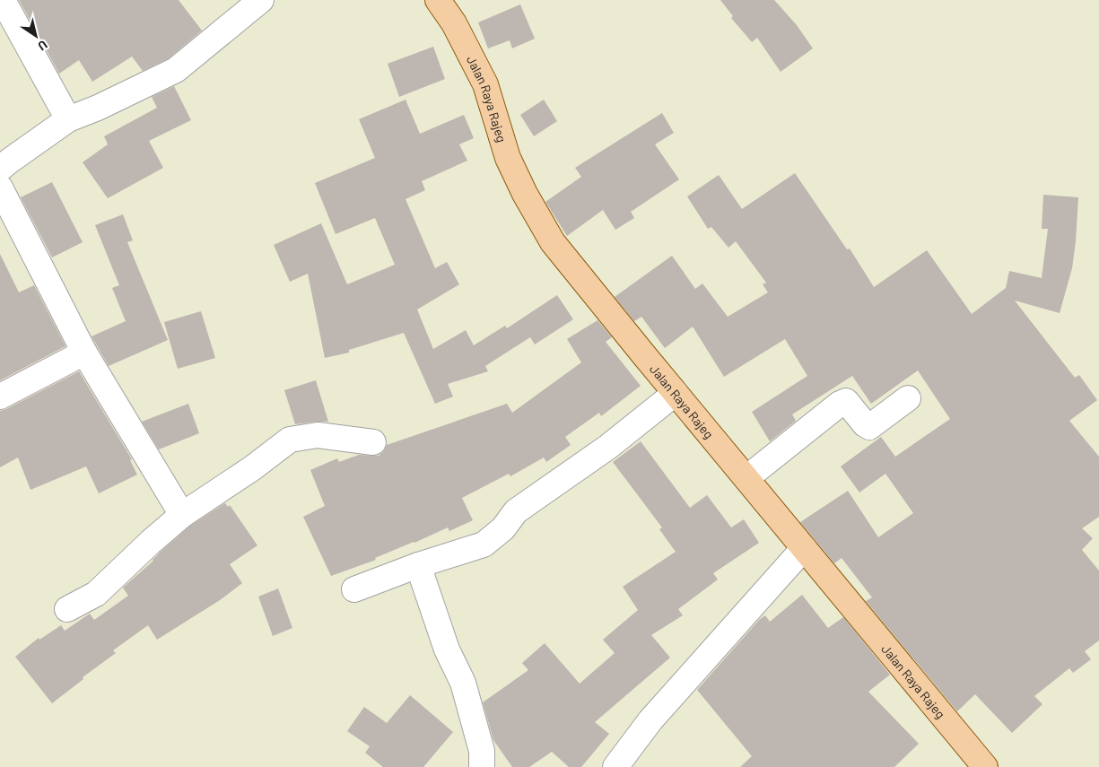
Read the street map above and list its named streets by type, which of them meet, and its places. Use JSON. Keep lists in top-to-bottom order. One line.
{"streets":{"main road":["Jalan Raya Rajeg"]},"north":"bottom right"}
